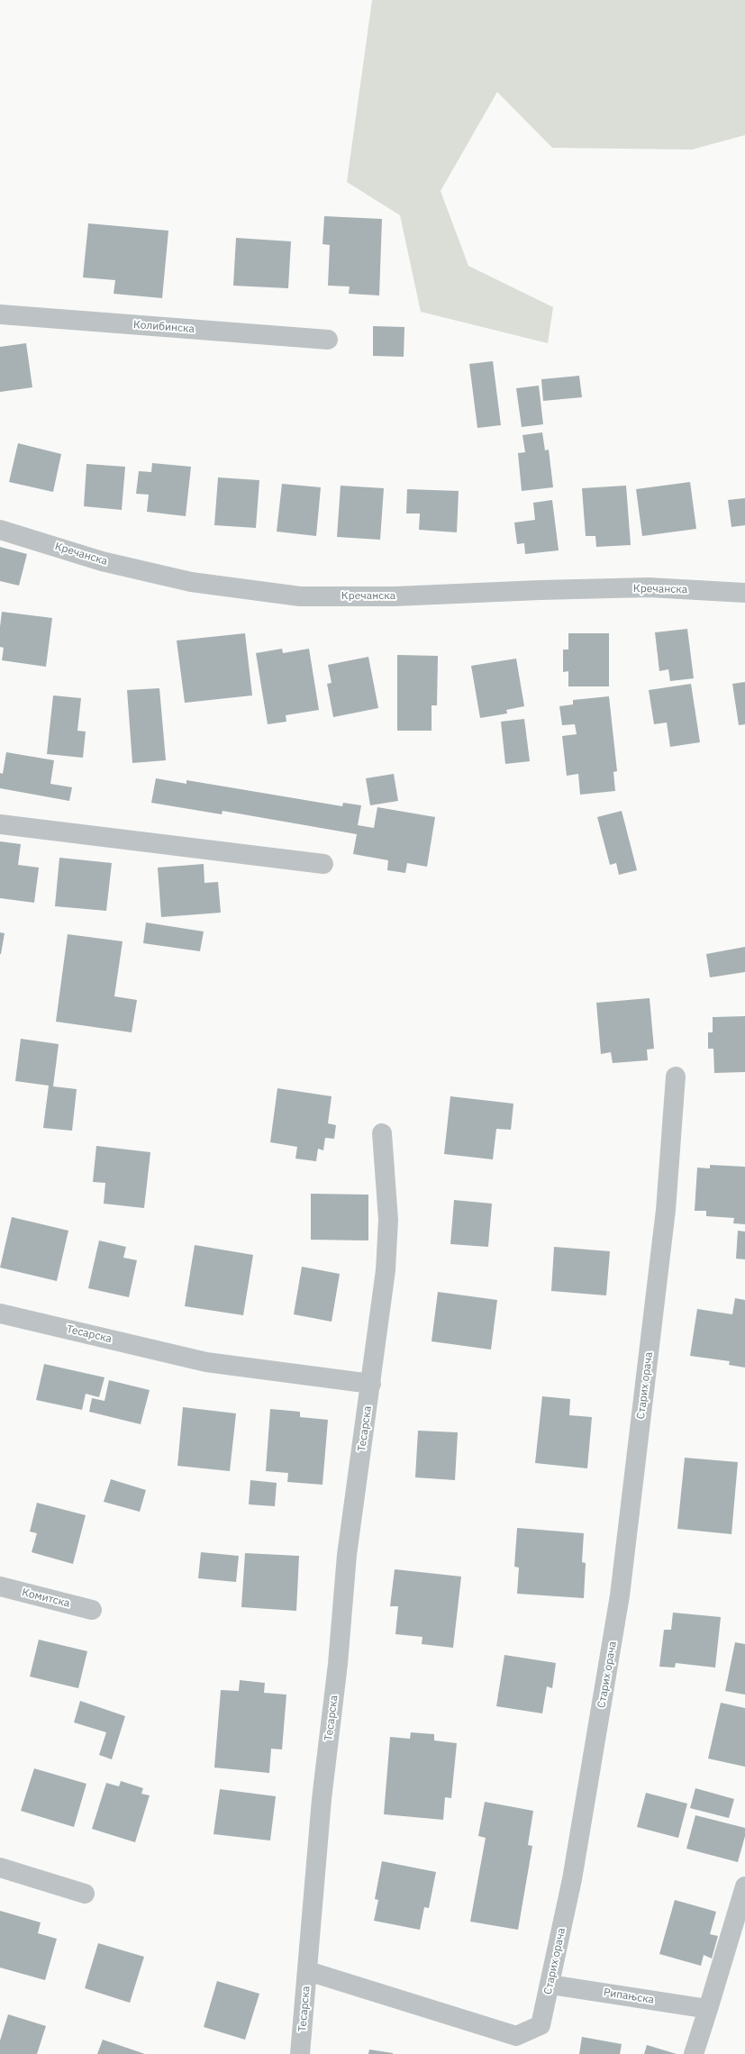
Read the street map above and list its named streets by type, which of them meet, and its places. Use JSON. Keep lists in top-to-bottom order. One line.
{"streets":{"street":["Колибинска","Кречанска","Тесарска","Старих орача","Комитска","Рипањска"]},"crossings":[["Тесарска","Старих орача"],["Старих орача","Рипањска"]]}
